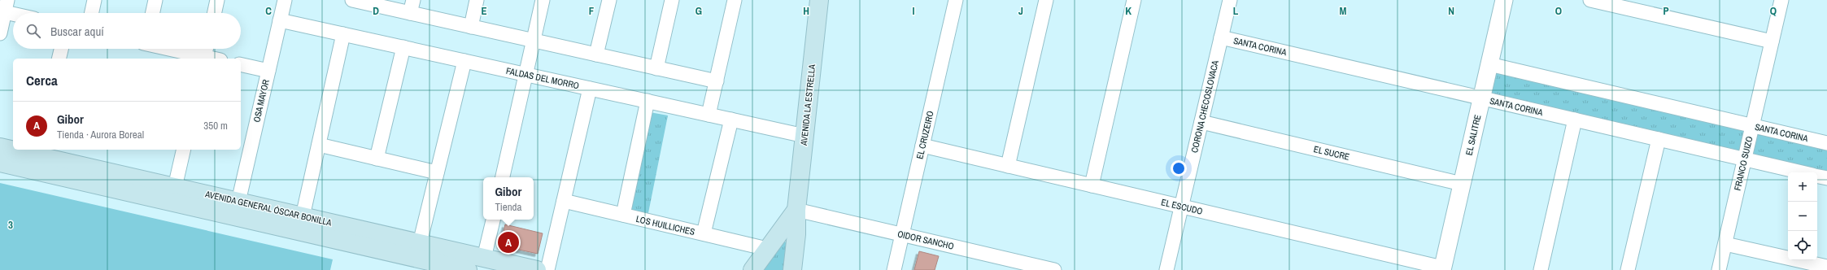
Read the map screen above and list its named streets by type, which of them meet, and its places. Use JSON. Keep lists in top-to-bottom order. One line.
{"streets":{"main road":["AVENIDA LA ESTRELLA","AVENIDA GENERAL ÓSCAR BONILLA"],"street":["SANTA CORINA","FALDAS DEL MORRO","OSA MAYOR","CORONA CHECOSLOVACA","EL CRUZEIRO","EL SALITRE","EL SUCRE","FRANCO SUIZO","EL ESCUDO","LOS HUILLICHES","OIDOR SANCHO"]},"crossings":[["SANTA CORINA","CORONA CHECOSLOVACA"],["SANTA CORINA","EL SALITRE"],["SANTA CORINA","FRANCO SUIZO"],["FALDAS DEL MORRO","OSA MAYOR"],["FALDAS DEL MORRO","AVENIDA LA ESTRELLA"],["OSA MAYOR","AVENIDA GENERAL ÓSCAR BONILLA"],["AVENIDA LA ESTRELLA","OIDOR SANCHO"],["CORONA CHECOSLOVACA","EL SUCRE"],["CORONA CHECOSLOVACA","EL ESCUDO"],["EL CRUZEIRO","EL ESCUDO"],["EL CRUZEIRO","OIDOR SANCHO"],["EL SALITRE","EL SUCRE"],["EL SALITRE","EL ESCUDO"]],"page":{"search":"Buscar aquí","heading":"Cerca","list":[{"mark":"A","name":"Gibor","note":"Tienda · Aurora Boreal","value":"350 m"}],"map_buttons":["+","−"],"popup":["Gibor","Tienda"],"pins":"A"},"grid":{"columns":["C","D","E","F","G","H","I","J","K","L","M","N","O","P","Q"],"rows":["3"]}}
